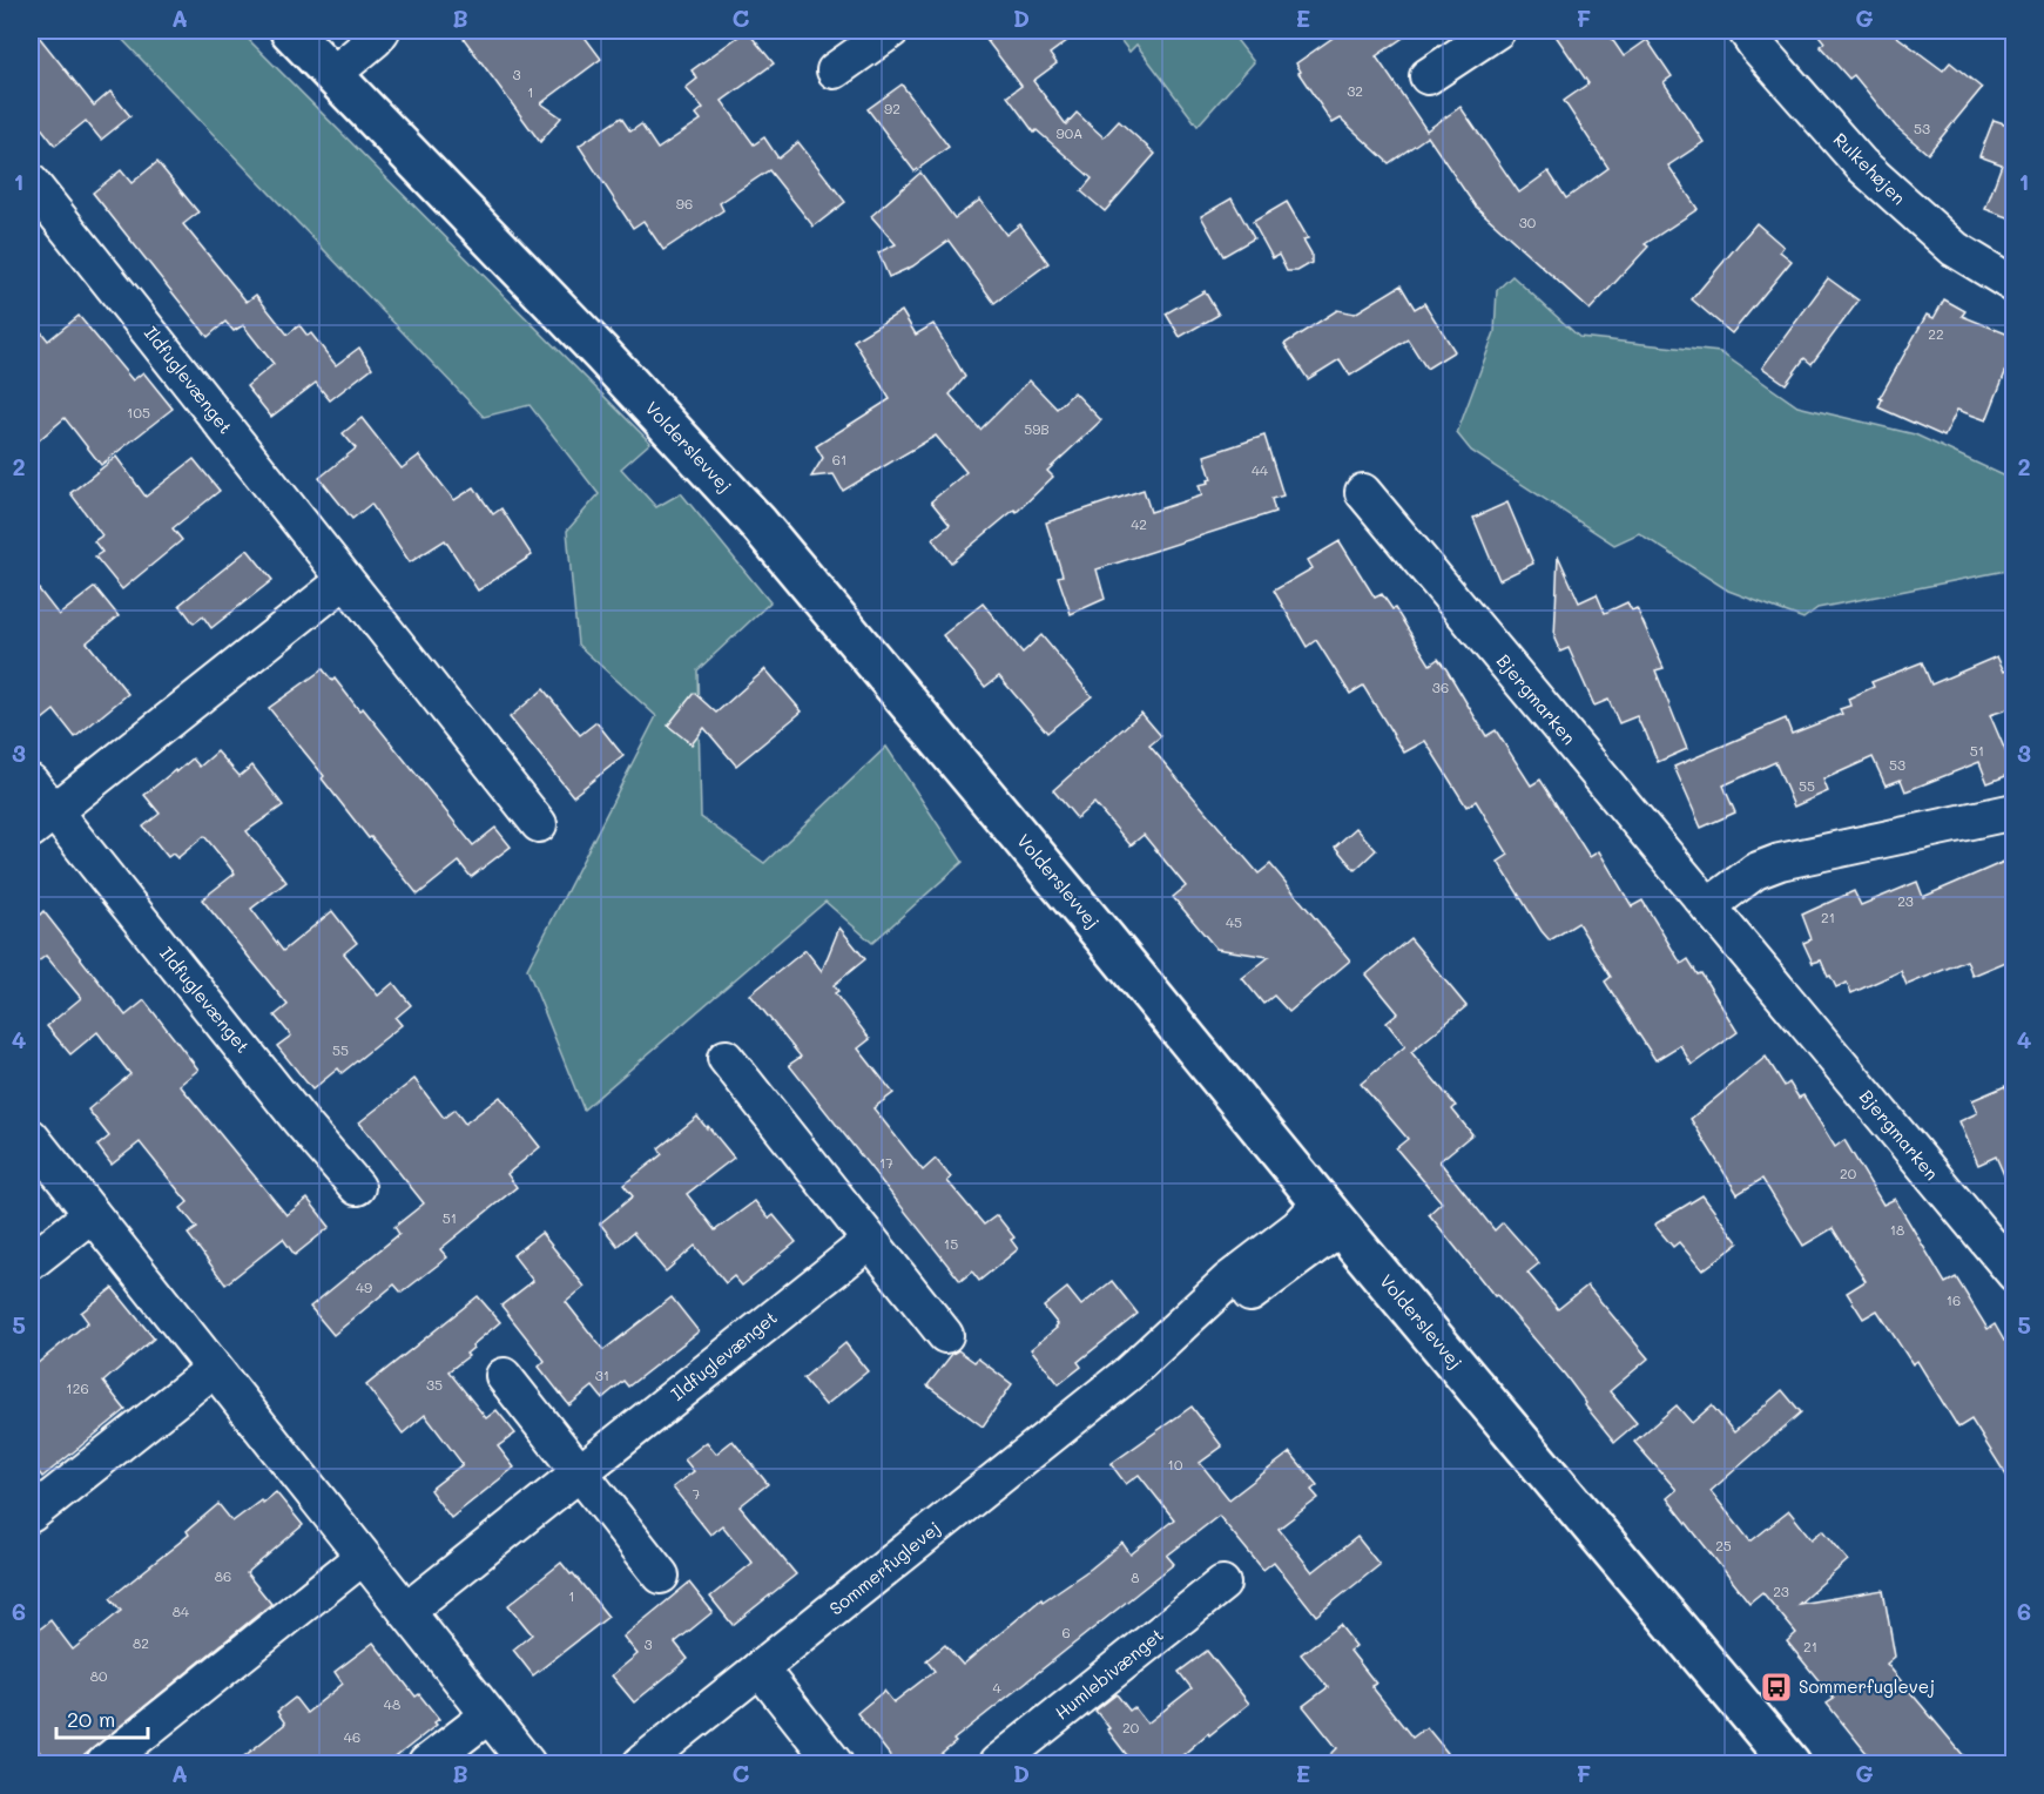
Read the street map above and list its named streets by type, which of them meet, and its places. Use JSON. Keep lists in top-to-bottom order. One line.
{"streets":{"street":["Rulkehøjen","Ildfuglevænget","Volderslevvej","Bjergmarken","Sommerfuglevej","Humlebivænget"]},"crossings":[["Volderslevvej","Sommerfuglevej"]],"places":{"bus stop":["Sommerfuglevej"]},"house_numbers":["3","32","1","92","53","90A","96","30","22","105","59B","61","44","42","36","51","53","55","23","21","45","55","17","20","51","18","15","49","16","31","35","126","10","7","25","86","8","23","1","84","6","82","3","21","80","4","48","20","46"],"scale_bar":"20 m","grid":{"columns":["A","B","C","D","E","F","G"],"rows":["1","2","3","4","5","6"]}}
